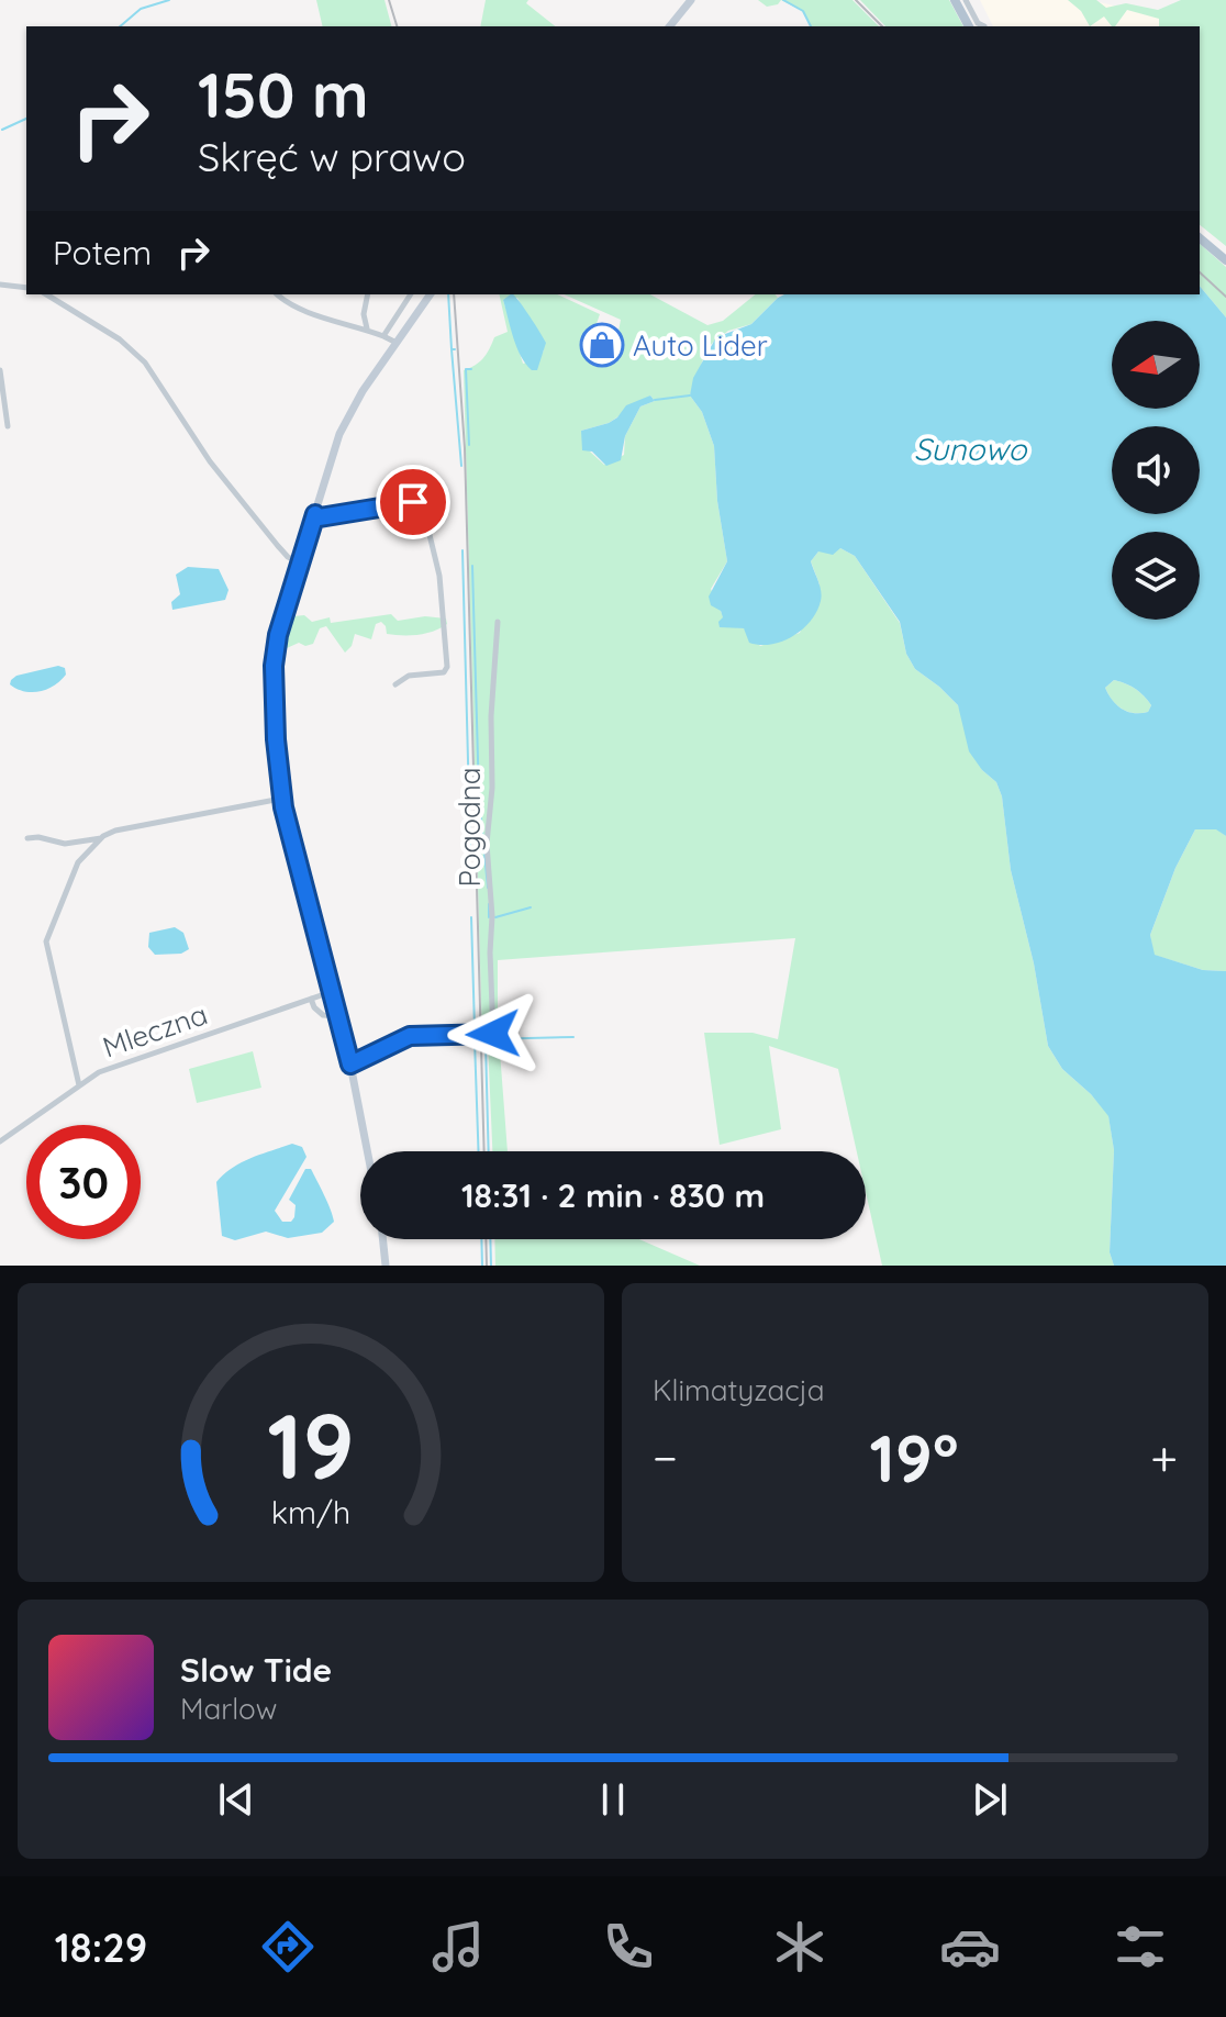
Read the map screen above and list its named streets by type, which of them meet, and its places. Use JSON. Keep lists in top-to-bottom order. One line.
{"streets":{"street":["Pogodna","Mleczna"]},"water":["Sunowo"],"places":{"shop":["Auto Lider"]},"north":"left","page":{"turn":["150 m","Skręć w prawo"],"then":"Potem","limit":"30","trip":"18:31 · 2 min · 830 m","tile":"Klimatyzacja","heat":["−","19°","+"],"song":["Slow Tide","Marlow"],"tabs":"18:29","gauge":["19","km/h"]}}
